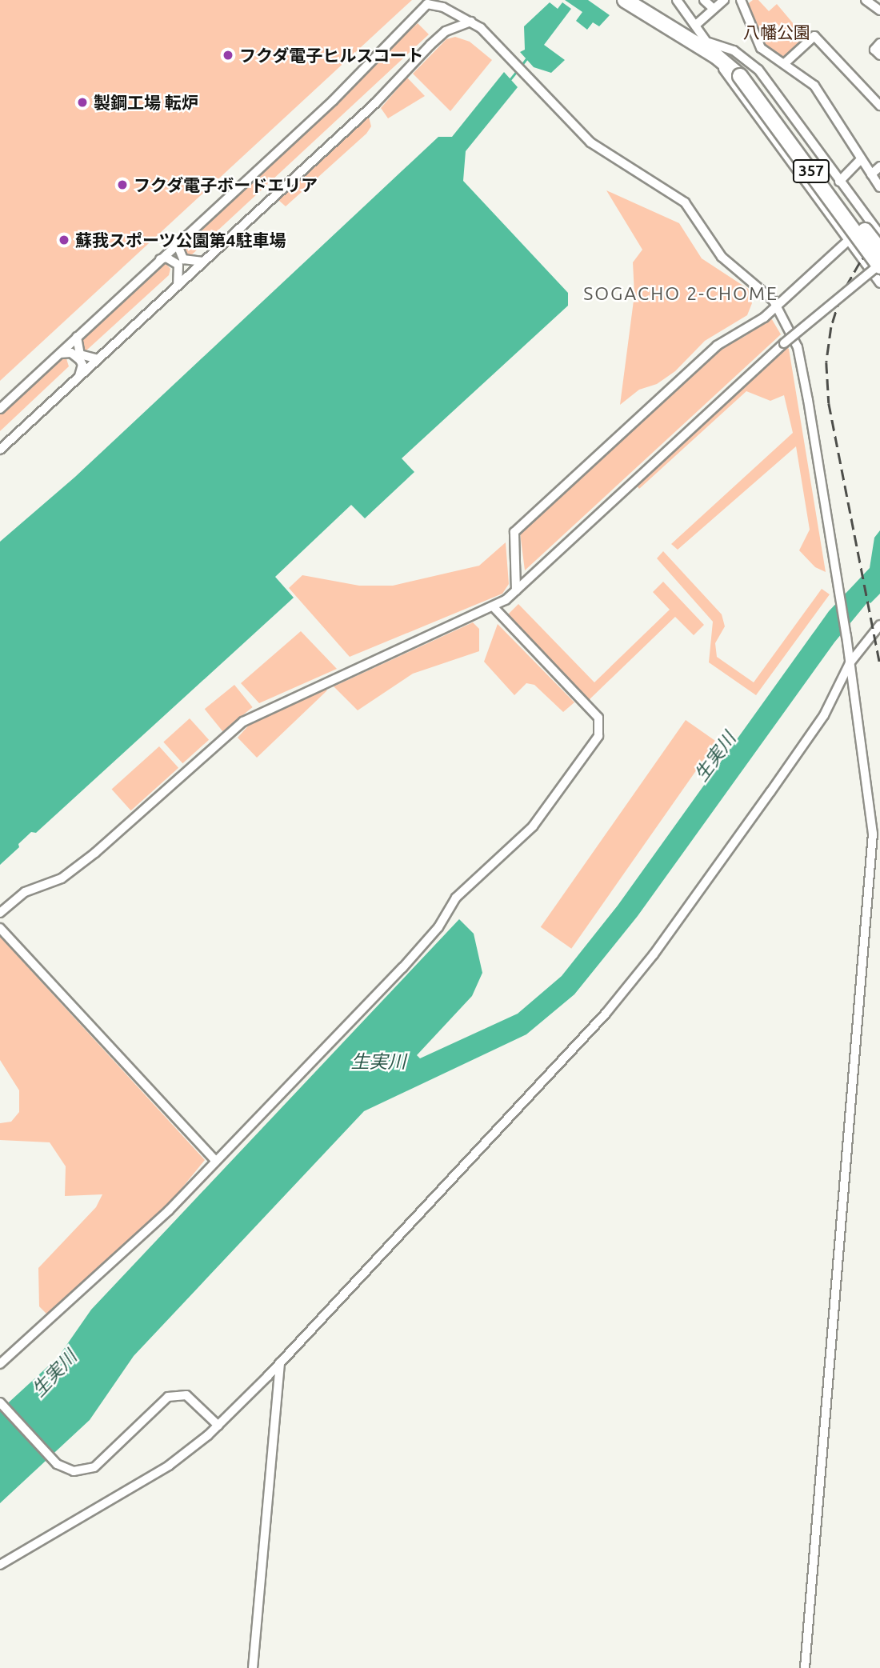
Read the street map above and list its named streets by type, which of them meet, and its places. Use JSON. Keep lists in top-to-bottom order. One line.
{"streets":{"highway":["357"]},"districts":["SOGACHO 2-CHOME"],"water":["生実川"],"parks":["八幡公園"],"places":["フクダ電子ヒルスコート","製鋼工場 転炉","フクダ電子ボードエリア","蘇我スポーツ公園第4駐車場"]}
